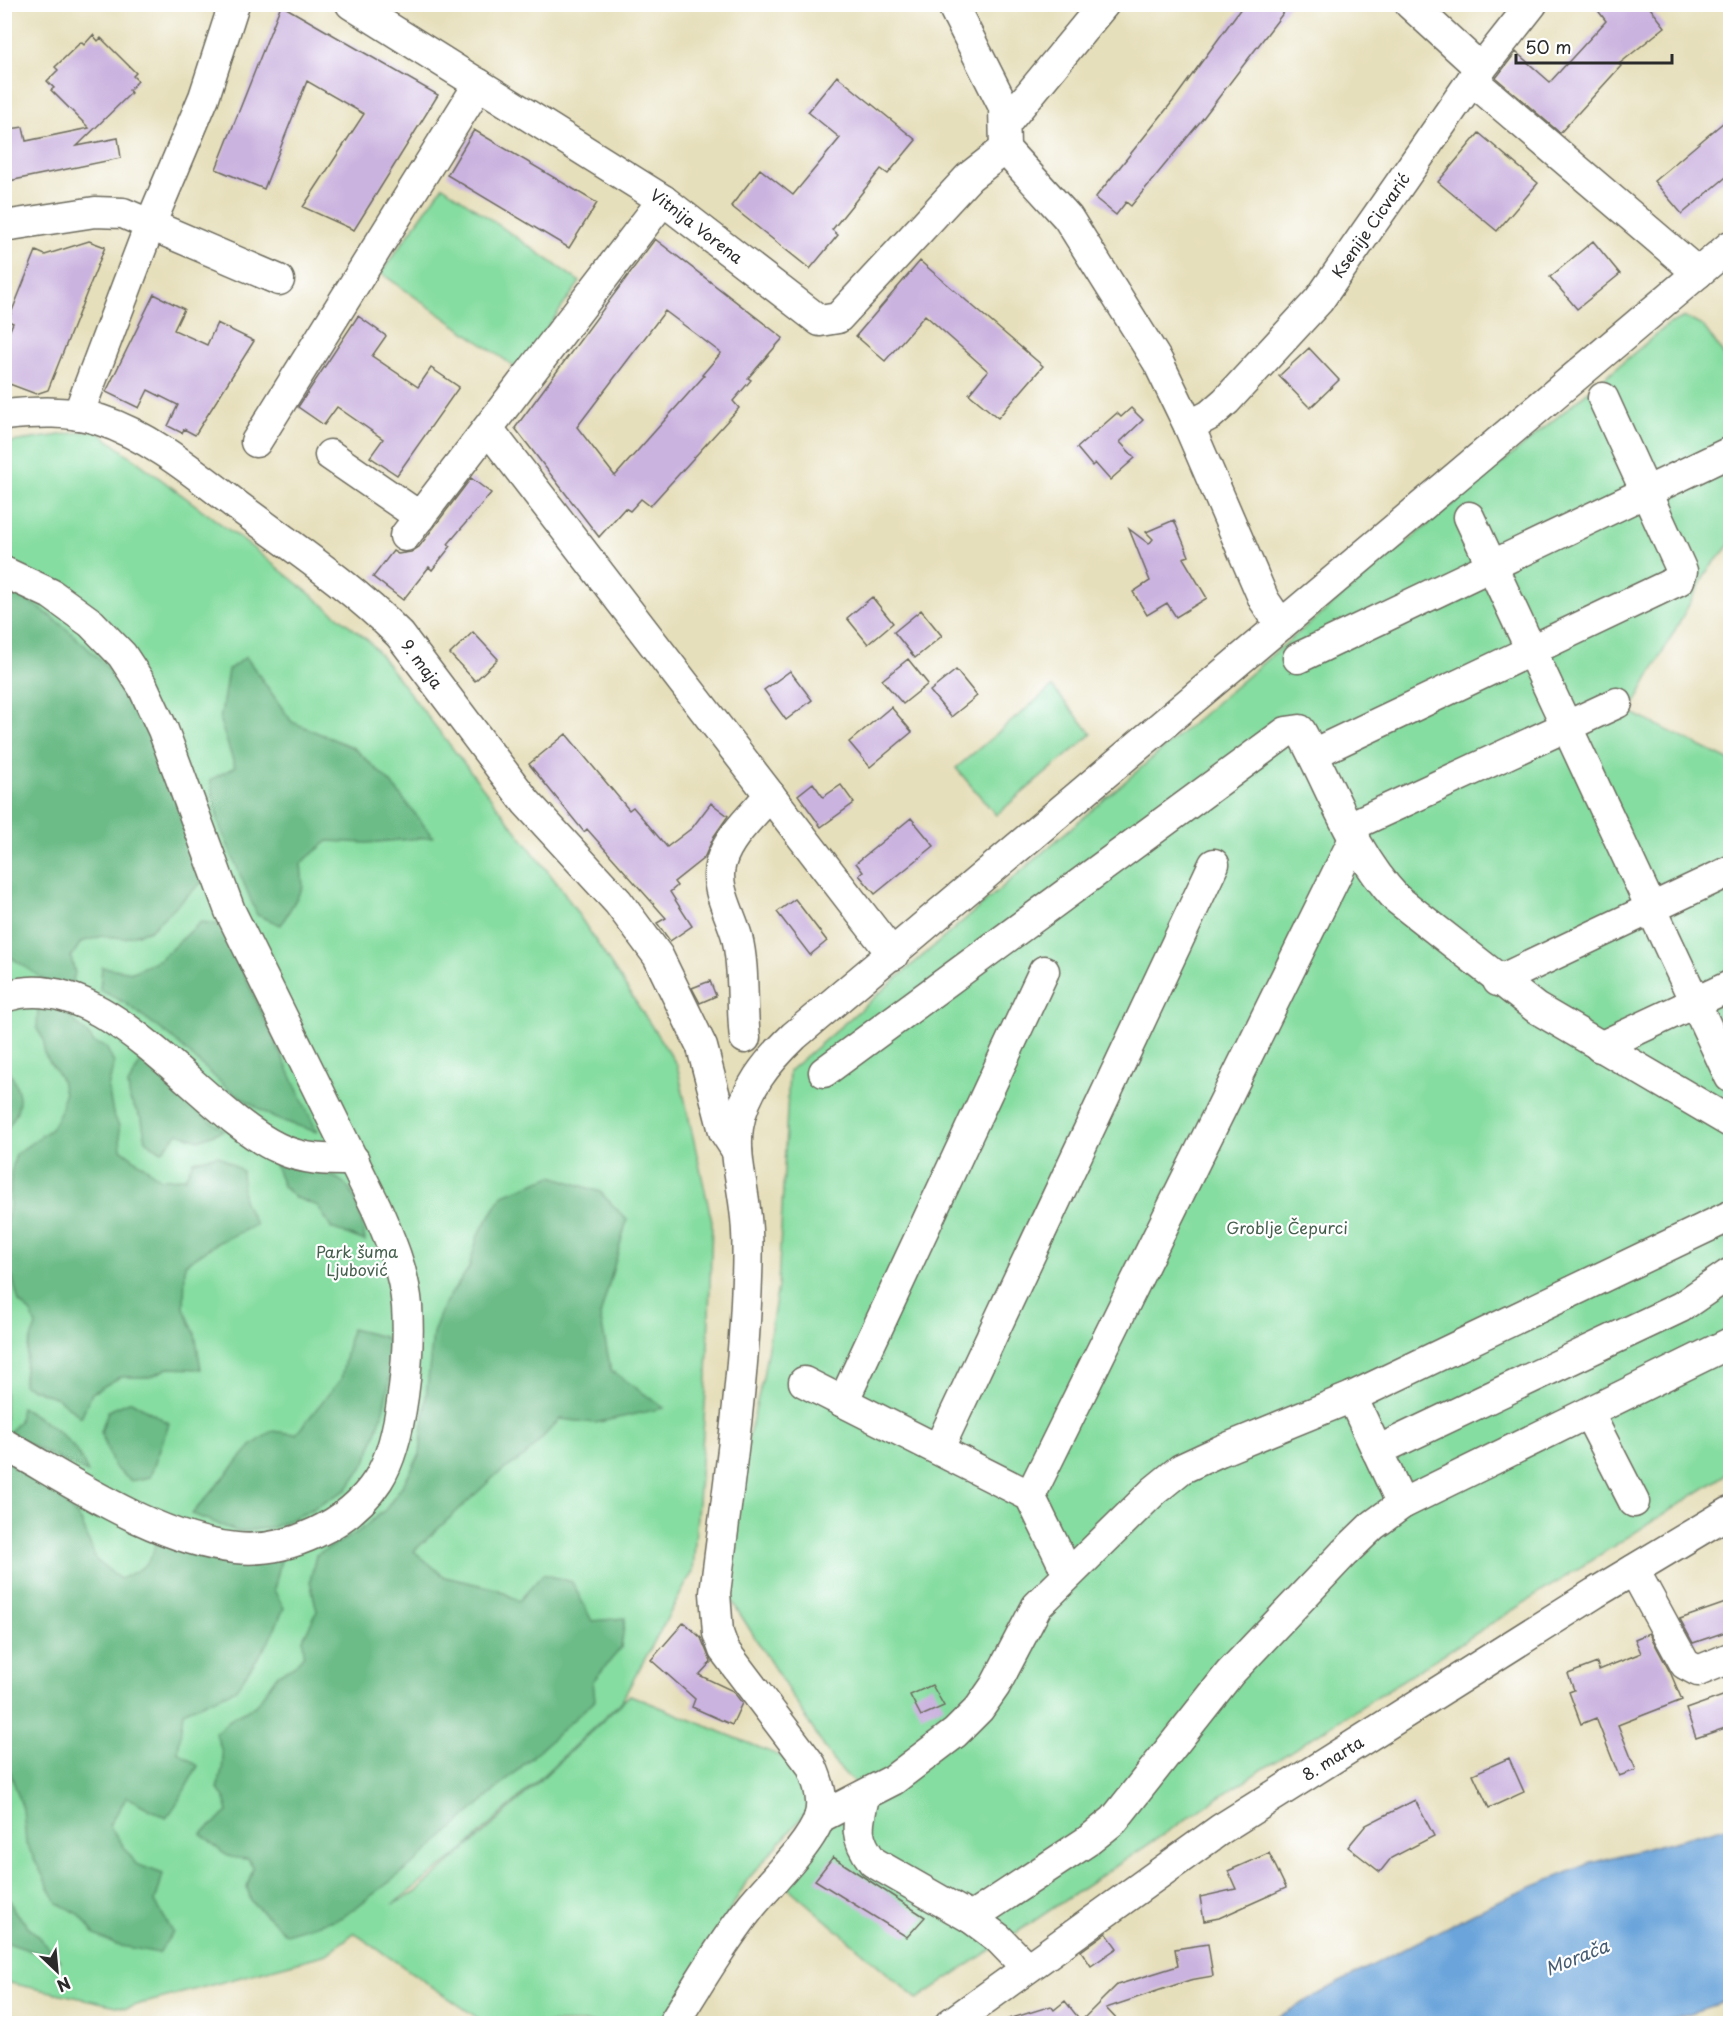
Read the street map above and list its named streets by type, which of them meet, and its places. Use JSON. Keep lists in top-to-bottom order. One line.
{"streets":{"street":["Ksenije Cicvarić","Vitnija Vorena","9. maja","8. marta"]},"water":["Morača"],"parks":["Groblje Čepurci","Park šuma Ljubović"],"scale_bar":"50 m","north":"bottom right"}
